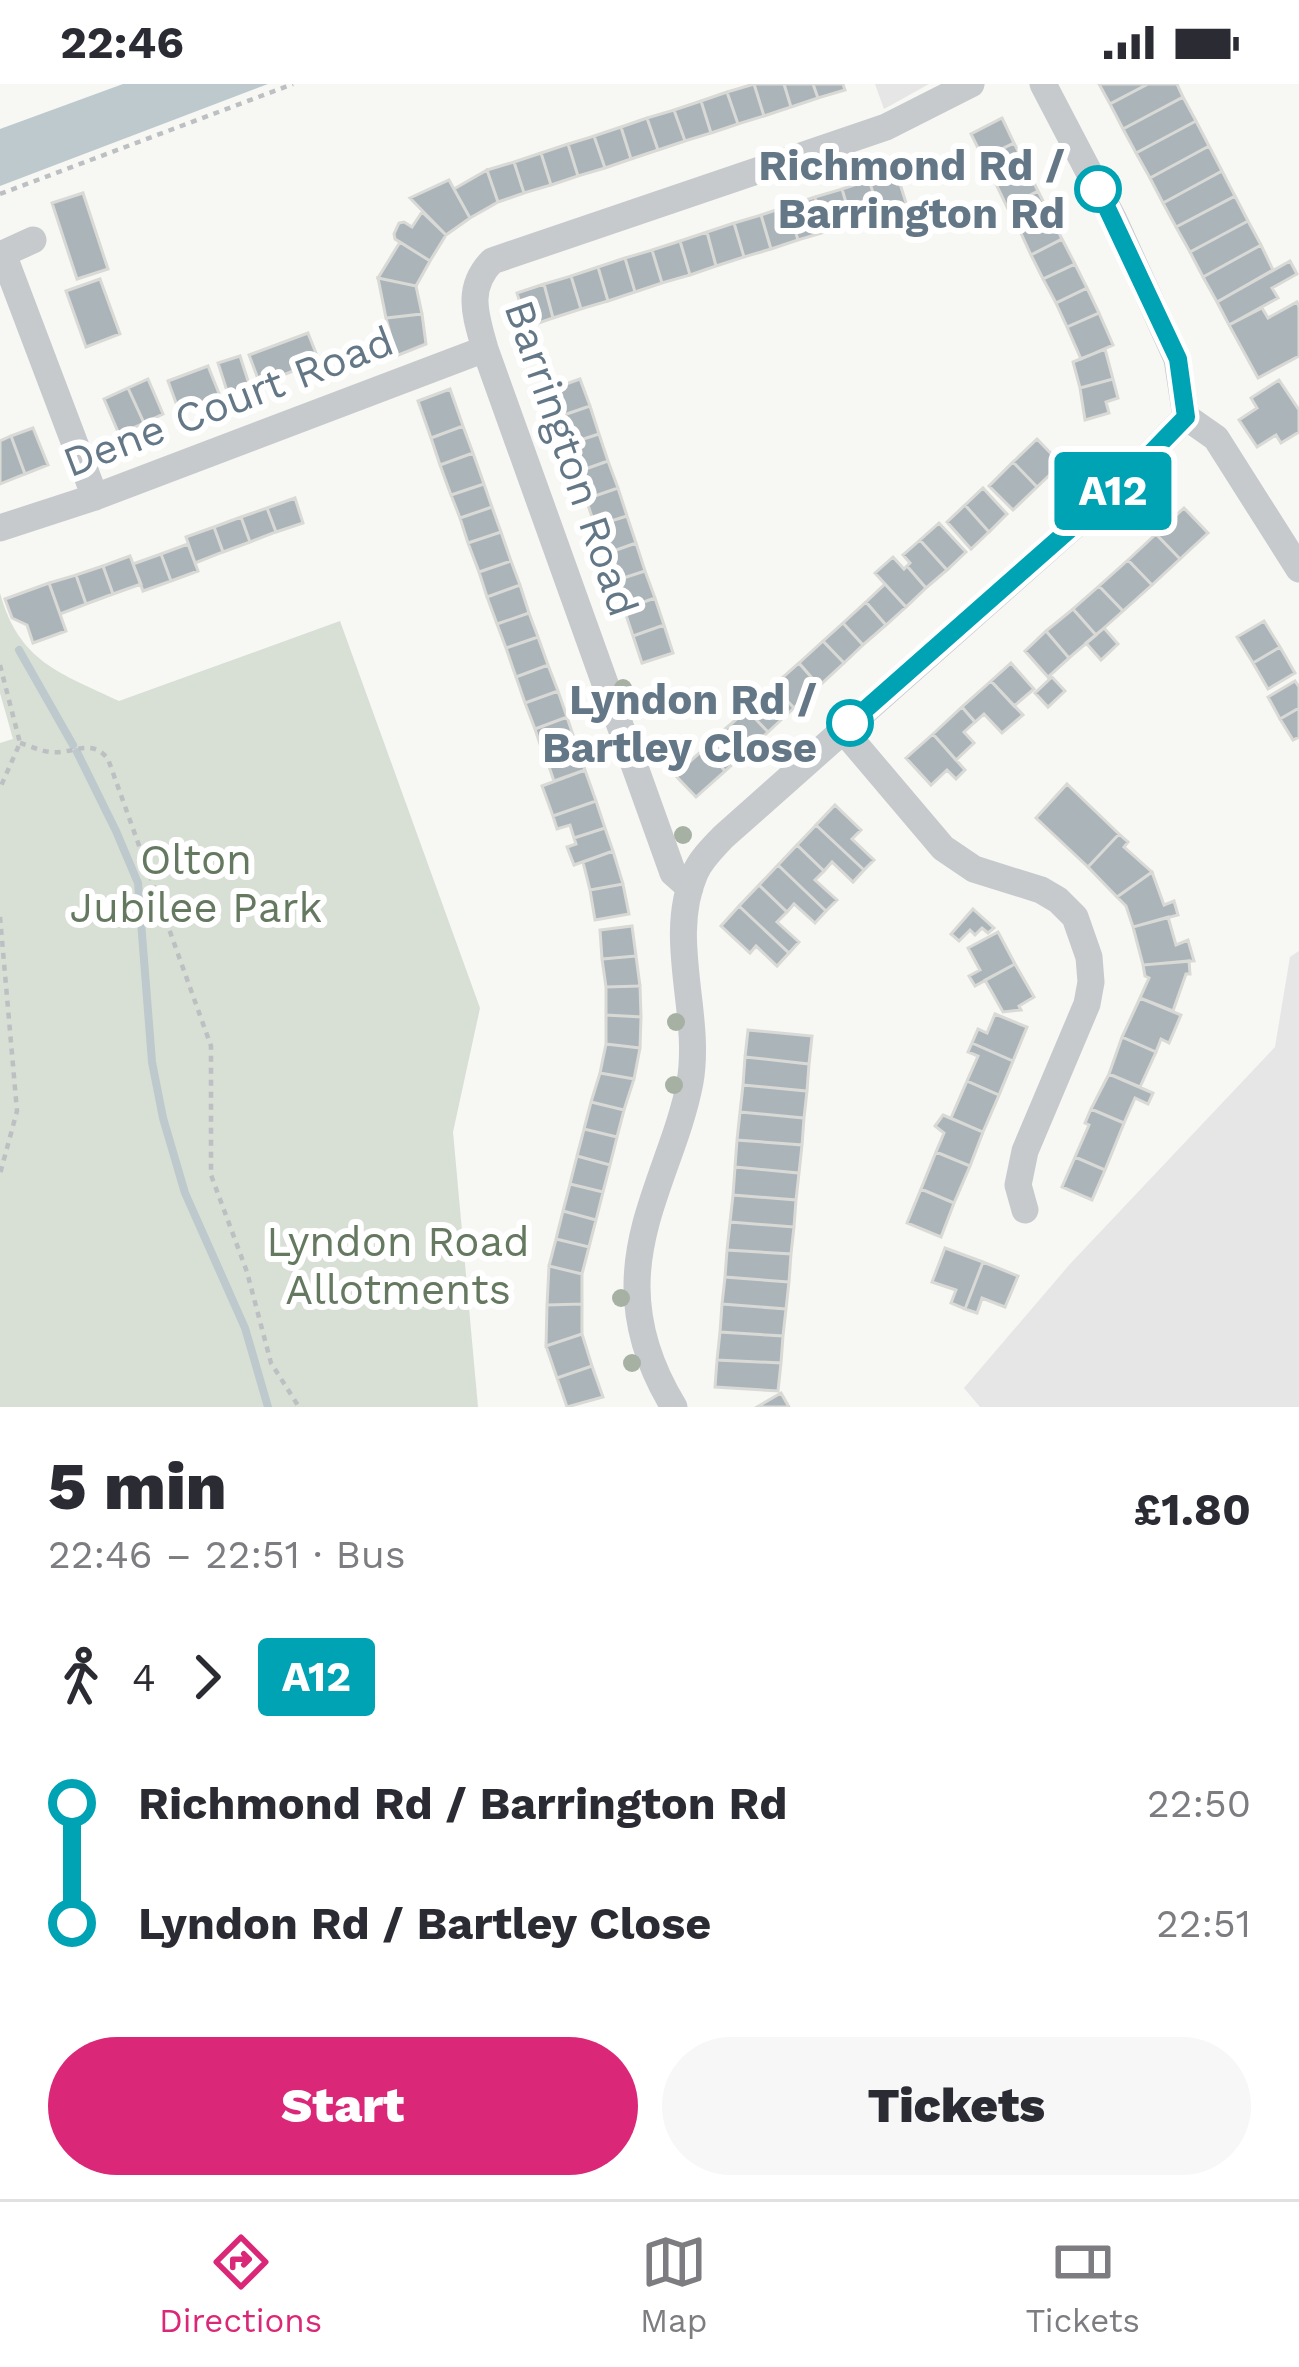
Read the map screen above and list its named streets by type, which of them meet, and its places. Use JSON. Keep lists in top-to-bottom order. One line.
{"streets":{"street":["Dene Court Road","Barrington Road"]},"crossings":[["Dene Court Road","Barrington Road"]],"parks":["Olton Jubilee Park","Lyndon Road Allotments"],"places":["Richmond Rd / Barrington Rd","Lyndon Rd / Bartley Close"],"lines":["bus line A12"],"page":{"status":"22:46","on_map":"A12","heading":["5 min","22:46 – 22:51 · Bus","£1.80"],"legs":["4","A12"],"list":[{"name":"Richmond Rd / Barrington Rd","value":"22:50"},{"name":"Lyndon Rd / Bartley Close","value":"22:51"}],"buttons":["Start","Tickets"],"tabs":["Directions","Map","Tickets"]}}
